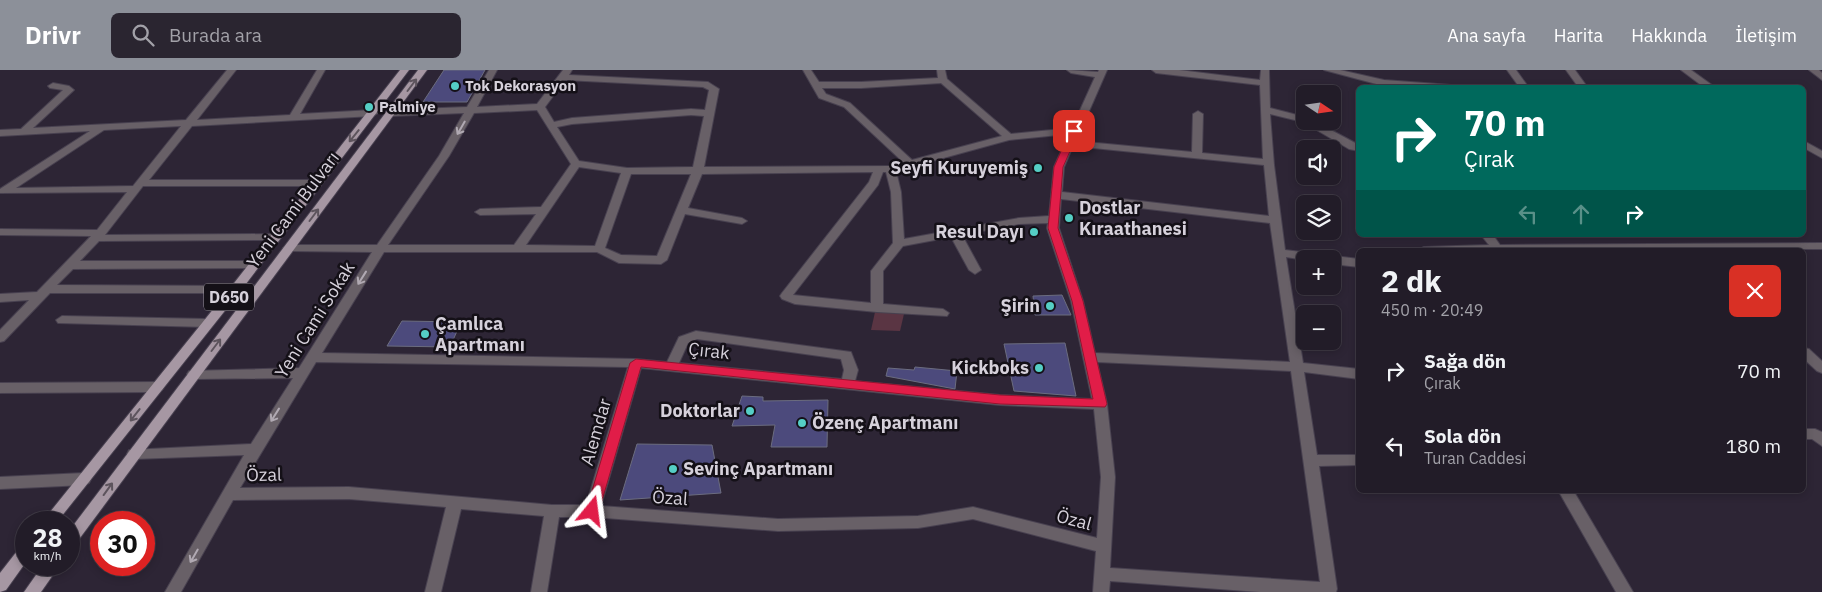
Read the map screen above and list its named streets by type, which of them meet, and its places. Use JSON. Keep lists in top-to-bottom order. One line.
{"streets":{"main road":["Yeni Cami Bulvarı","D650"],"street":["Yeni Cami Sokak","Çırak","Alemdar","Özal"]},"crossings":[["Yeni Cami Sokak","Çırak"],["Yeni Cami Sokak","Özal"],["Çırak","Alemdar"],["Alemdar","Özal"]],"one_way":["Yeni Cami Sokak"],"places":["Tok Dekorasyon","Palmiye","Seyfi Kuruyemiş","Dostlar Kıraathanesi","Resul Dayı","Şirin","Çamlıca Apartmanı","Kickboks","Doktorlar","Özenç Apartmanı","Sevinç Apartmanı"],"north":"right","page":{"header":"Drivr","search":"Burada ara","nav":["Ana sayfa","Harita","Hakkında","İletişim"],"map_buttons":["+","−"],"turn":["70 m","Çırak"],"heading":["2 dk","450 m · 20:49"],"list":[{"name":"Sağa dön","note":"Çırak","value":"70 m"},{"name":"Sola dön","note":"Turan Caddesi","value":"180 m"}],"speed":"28 km/h","limit":"30"}}
